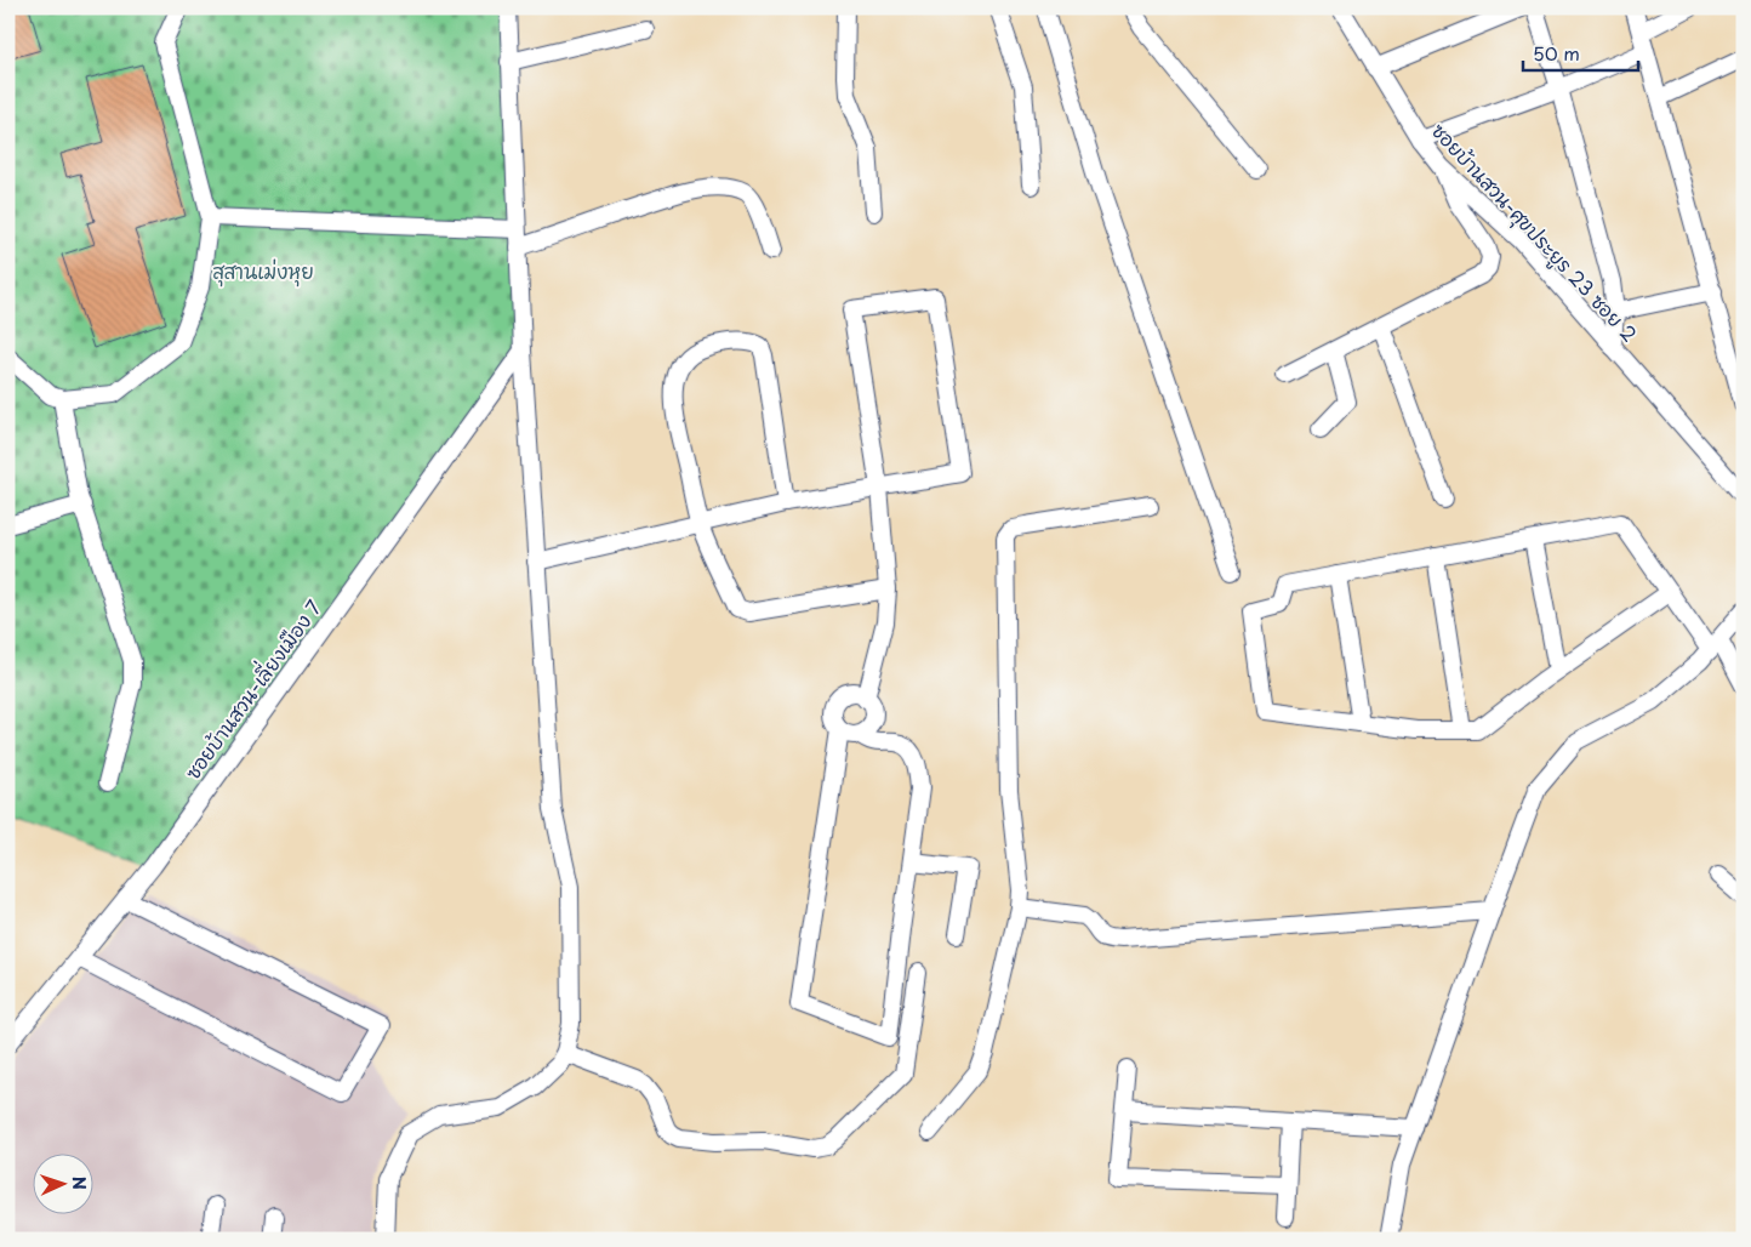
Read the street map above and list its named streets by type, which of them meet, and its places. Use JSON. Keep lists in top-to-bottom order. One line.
{"streets":{"street":["ซอยบ้านสวน-ศุขประยูร 23 ซอย 2","ซอยบ้านสวน-เลี่ยงเมือง 7"]},"parks":["สุสานเม่งหุย"],"scale_bar":"50 m","north":"right"}
